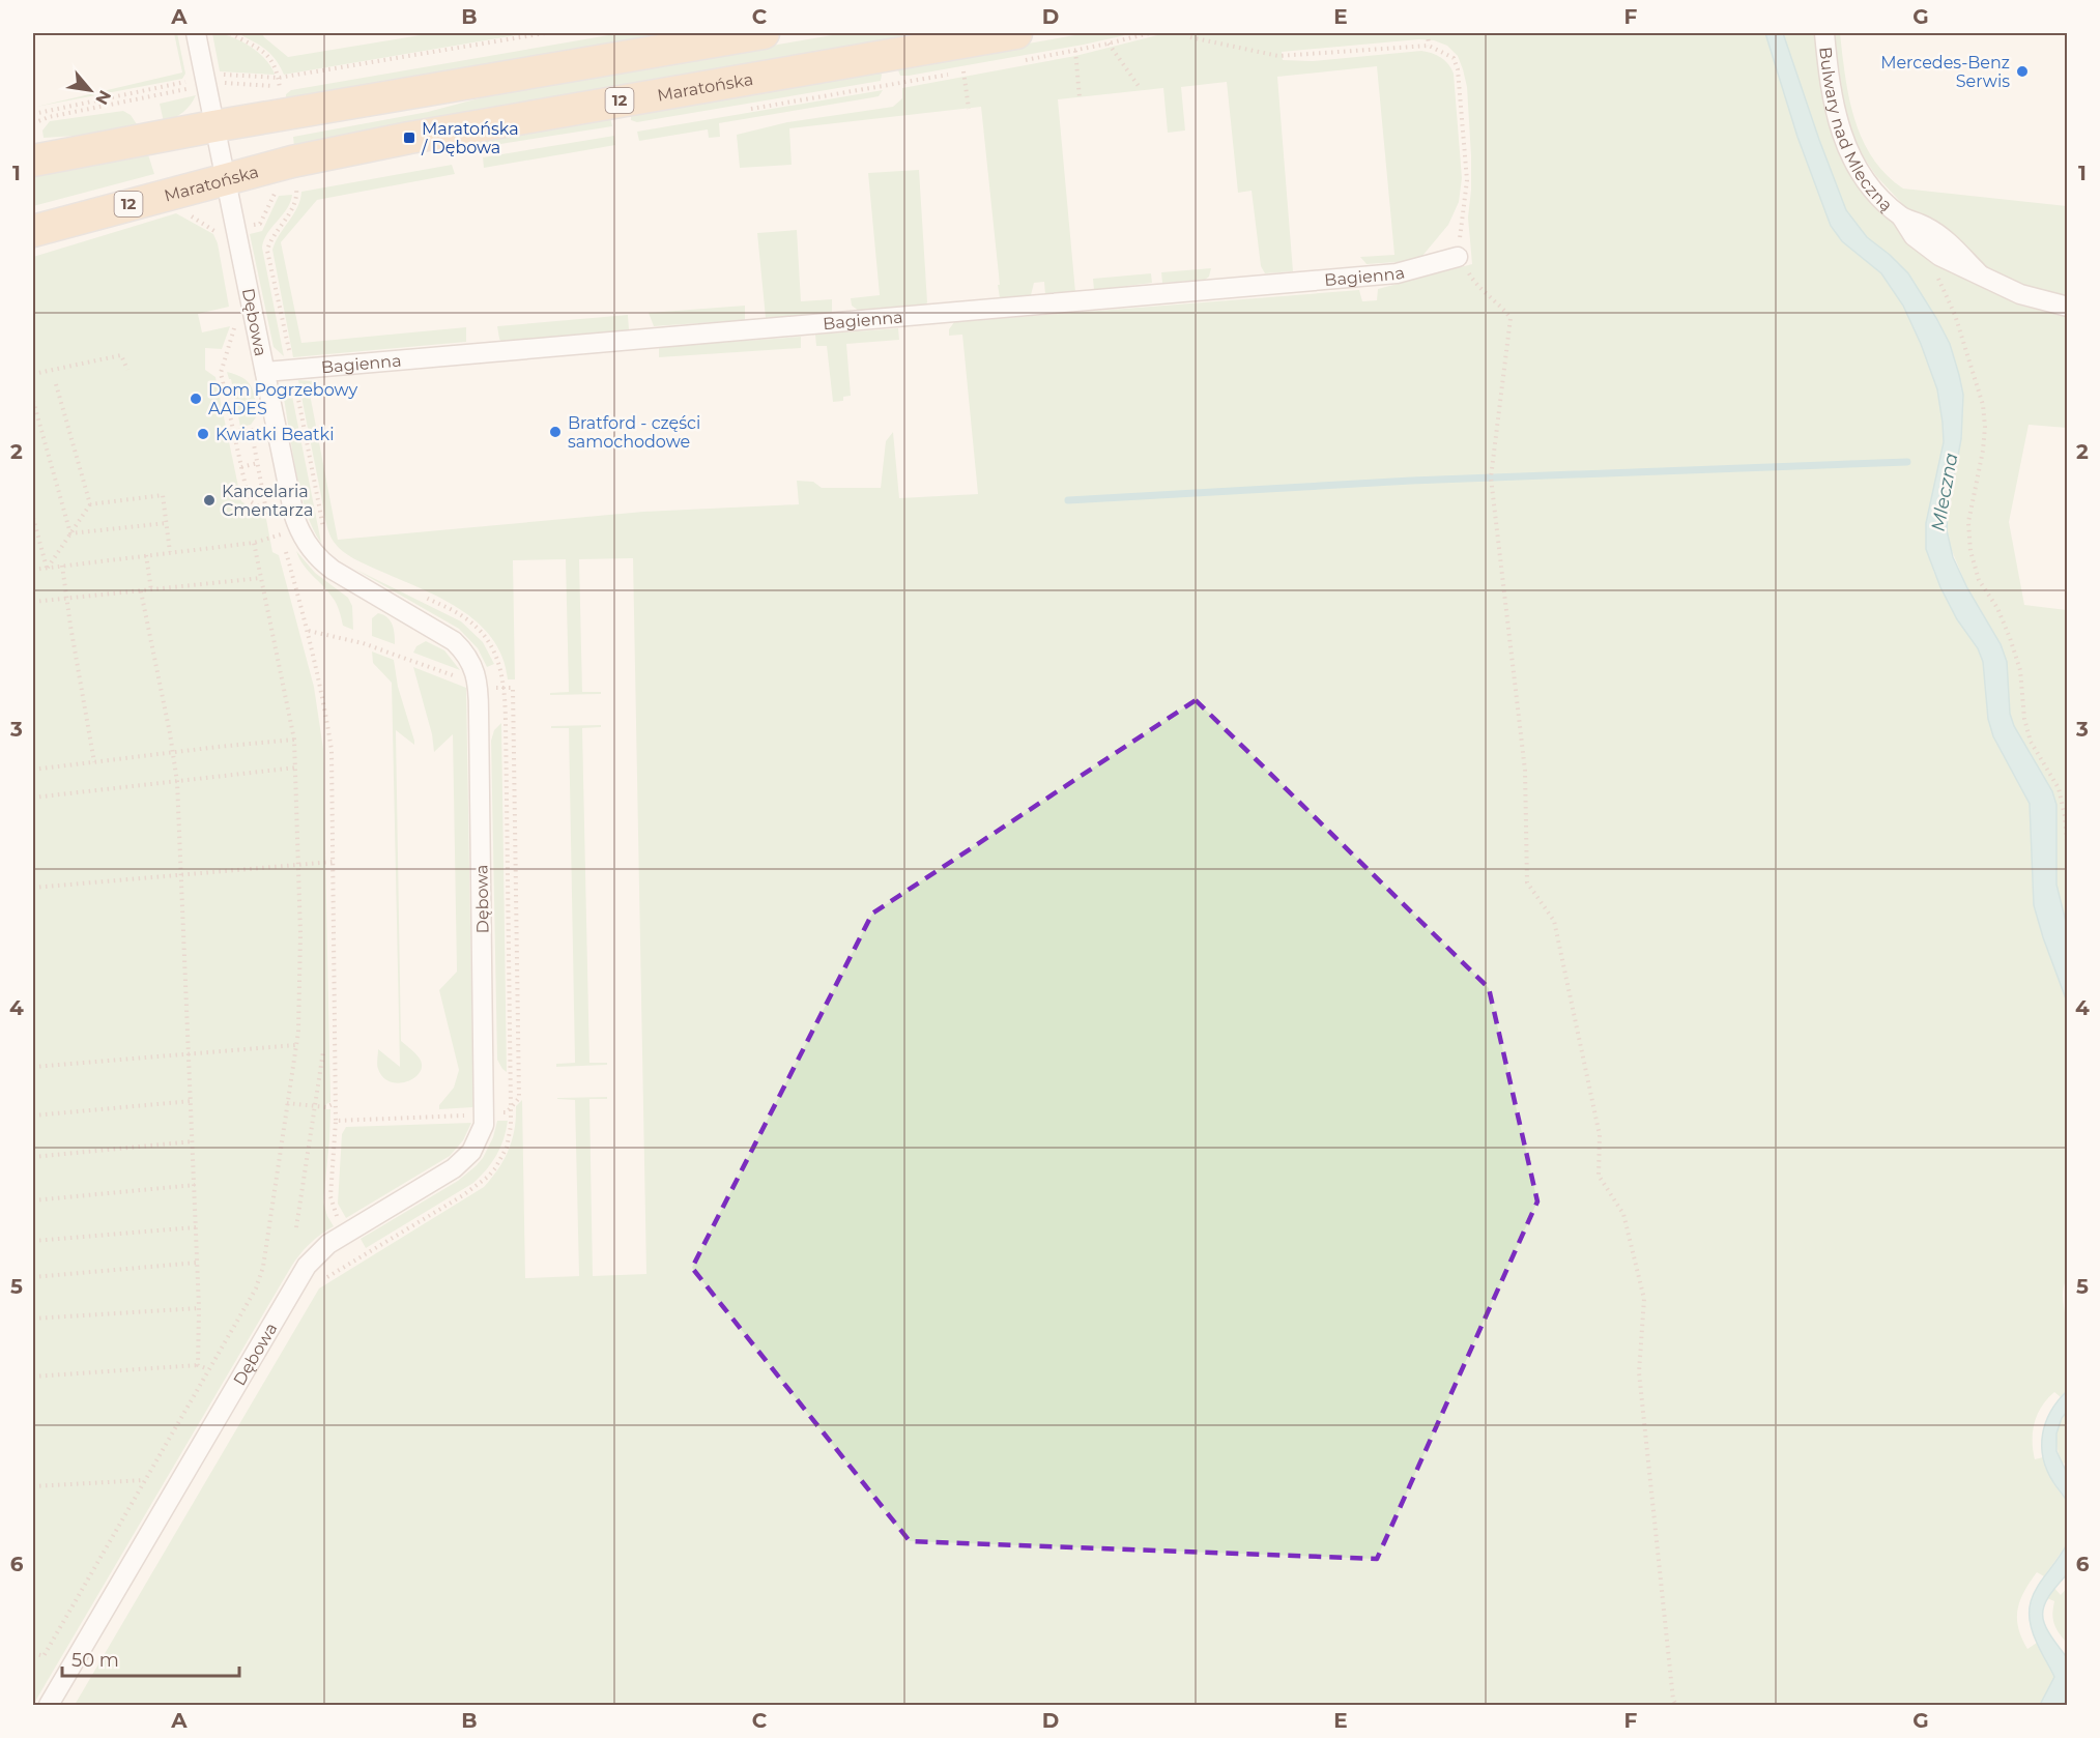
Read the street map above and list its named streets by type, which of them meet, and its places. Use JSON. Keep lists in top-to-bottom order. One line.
{"streets":{"main road":["Maratońska","12"],"street":["Bulwary nad Mleczną","Bagienna","Dębowa"]},"crossings":[["Maratońska","Dębowa"],["Bagienna","Dębowa"]],"water":["Mleczna"],"places":{"other":["Mercedes-Benz Serwis","Dom Pogrzebowy AADES","Bratford - części samochodowe","Kwiatki Beatki","Kancelaria Cmentarza"],"transit":["Maratońska / Dębowa"]},"scale_bar":"50 m","north":"bottom right","grid":{"columns":["A","B","C","D","E","F","G"],"rows":["1","2","3","4","5","6"]}}
